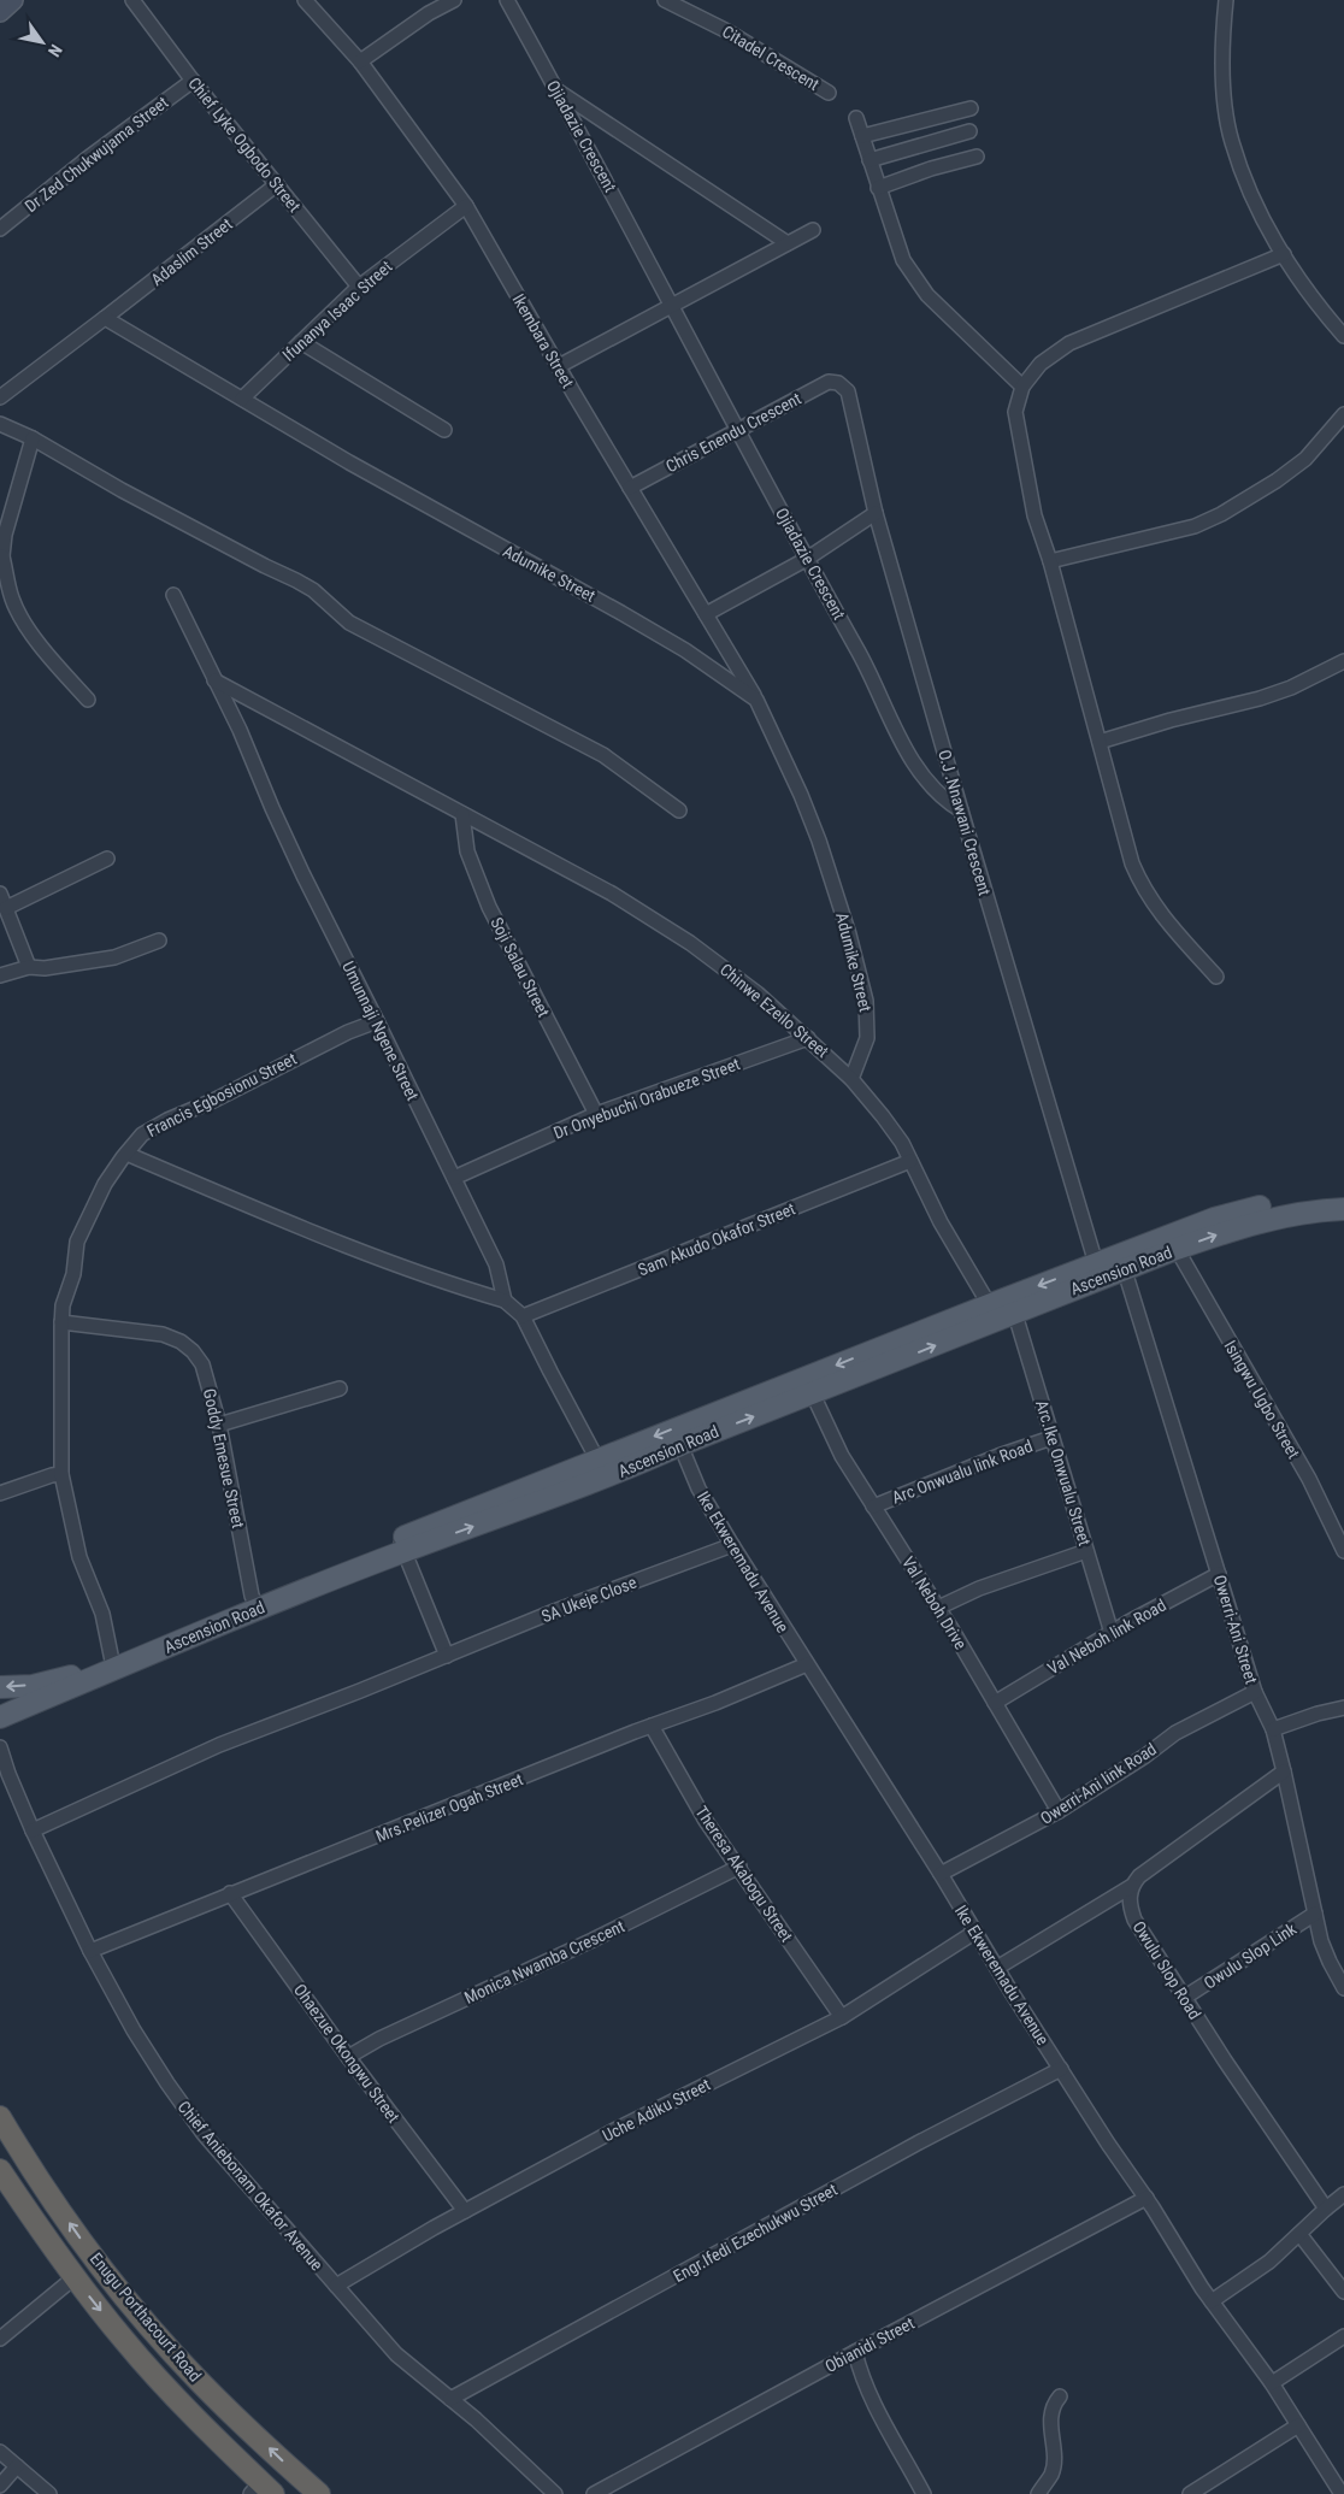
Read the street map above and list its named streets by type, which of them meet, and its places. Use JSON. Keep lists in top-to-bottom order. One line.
{"streets":{"highway":["Enugu Porthacourt Road"],"main road":["Ascension Road"],"street":["Citadel Crescent","Ojiadazie Crescent","Chief Lyke Ogbodo Street","Dr Zed Chukwujama Street","Adaslim Street","Ifunanya Isaac Street","Ikembara Street","Chris Enendu Crescent","Adumike Street","O.J .Nnawani Crescent","Soji Salau Street","Chinwe Ezeilo Street","Umunnaji Ngene Street","Francis Egbosionu Street","Dr Onyebuchi Orabueze Street","Sam Akudo Okafor Street","Isingwu Ugbo Street","Goddy Emesue Street","Arc Onwualu link Road","Arc.Ike Onwualu Street","Ike Ekweremadu Avenue","SA Ukeje Close","Val Neboh Drive","Owerri-Ani Street","Val Neboh link Road","Owerri-Ani link Road","Mrs.Pelizer Ogah Street","Theresa Akabogu Street","Owulu Slop Link","Monica Nwamba Crescent","Owulu Slop Road","Ohaezue Okongwu Street","Uche Adiku Street","Chief Aniebonam Okafor Avenue","Engr.Ifedi Ezechukwu Street","Obianidi Street"]},"crossings":[["Ojiadazie Crescent","Chris Enendu Crescent"],["Ojiadazie Crescent","O.J .Nnawani Crescent"],["Chief Lyke Ogbodo Street","Dr Zed Chukwujama Street"],["Chief Lyke Ogbodo Street","Adaslim Street"],["Chief Lyke Ogbodo Street","Ifunanya Isaac Street"],["Adaslim Street","Adumike Street"],["Ifunanya Isaac Street","Ikembara Street"],["Ifunanya Isaac Street","Adumike Street"],["Ikembara Street","Chris Enendu Crescent"],["Ikembara Street","Adumike Street"],["Chris Enendu Crescent","O.J .Nnawani Crescent"],["Adumike Street","Chinwe Ezeilo Street"],["O.J .Nnawani Crescent","Ascension Road"],["Soji Salau Street","Chinwe Ezeilo Street"],["Soji Salau Street","Dr Onyebuchi Orabueze Street"],["Chinwe Ezeilo Street","Umunnaji Ngene Street"],["Chinwe Ezeilo Street","Dr Onyebuchi Orabueze Street"],["Chinwe Ezeilo Street","Sam Akudo Okafor Street"],["Chinwe Ezeilo Street","Ascension Road"],["Chinwe Ezeilo Street","Arc.Ike Onwualu Street"],["Umunnaji Ngene Street","Francis Egbosionu Street"],["Umunnaji Ngene Street","Dr Onyebuchi Orabueze Street"],["Francis Egbosionu Street","Ascension Road"],["Francis Egbosionu Street","Goddy Emesue Street"],["Ascension Road","Isingwu Ugbo Street"],["Ascension Road","Goddy Emesue Street"],["Ascension Road","Arc.Ike Onwualu Street"],["Ascension Road","Ike Ekweremadu Avenue"],["Ascension Road","Val Neboh Drive"],["Ascension Road","Owerri-Ani Street"],["Arc Onwualu link Road","Arc.Ike Onwualu Street"],["Arc Onwualu link Road","Val Neboh Drive"],["Arc.Ike Onwualu Street","Val Neboh link Road"],["Ike Ekweremadu Avenue","SA Ukeje Close"],["Ike Ekweremadu Avenue","Owerri-Ani link Road"],["Ike Ekweremadu Avenue","Mrs.Pelizer Ogah Street"],["Ike Ekweremadu Avenue","Uche Adiku Street"],["Ike Ekweremadu Avenue","Engr.Ifedi Ezechukwu Street"],["Ike Ekweremadu Avenue","Obianidi Street"],["SA Ukeje Close","Chief Aniebonam Okafor Avenue"],["Val Neboh Drive","Val Neboh link Road"],["Val Neboh Drive","Owerri-Ani link Road"],["Owerri-Ani Street","Val Neboh link Road"],["Owerri-Ani Street","Owerri-Ani link Road"],["Owerri-Ani Street","Owulu Slop Link"],["Mrs.Pelizer Ogah Street","Theresa Akabogu Street"],["Mrs.Pelizer Ogah Street","Ohaezue Okongwu Street"],["Mrs.Pelizer Ogah Street","Chief Aniebonam Okafor Avenue"],["Theresa Akabogu Street","Monica Nwamba Crescent"],["Theresa Akabogu Street","Uche Adiku Street"],["Owulu Slop Link","Owulu Slop Road"],["Monica Nwamba Crescent","Ohaezue Okongwu Street"],["Ohaezue Okongwu Street","Uche Adiku Street"],["Uche Adiku Street","Chief Aniebonam Okafor Avenue"],["Chief Aniebonam Okafor Avenue","Engr.Ifedi Ezechukwu Street"]],"north":"bottom right"}
